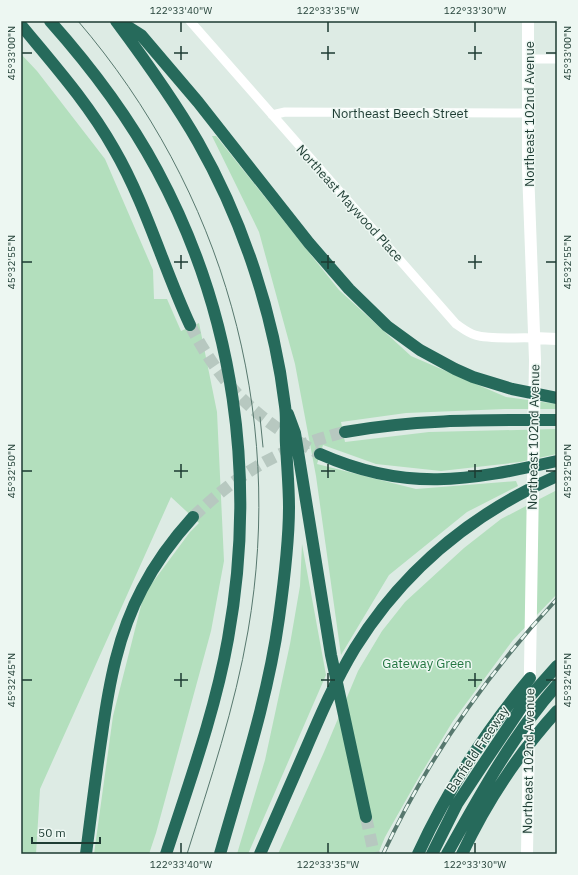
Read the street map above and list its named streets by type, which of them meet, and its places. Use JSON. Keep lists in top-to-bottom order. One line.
{"streets":{"highway":["Banfield Freeway"],"main road":["Northeast 102nd Avenue"],"street":["Northeast Beech Street","Northeast Maywood Place"]},"crossings":[["Northeast Beech Street","Northeast 102nd Avenue"],["Northeast Beech Street","Northeast Maywood Place"],["Northeast 102nd Avenue","Northeast Maywood Place"]],"parks":["Gateway Green"],"scale_bar":"50 m","coordinates":["122°33'40\"W","122°33'35\"W","122°33'30\"W","45°33'00\"N","45°32'55\"N","45°32'50\"N","45°32'45\"N"]}
